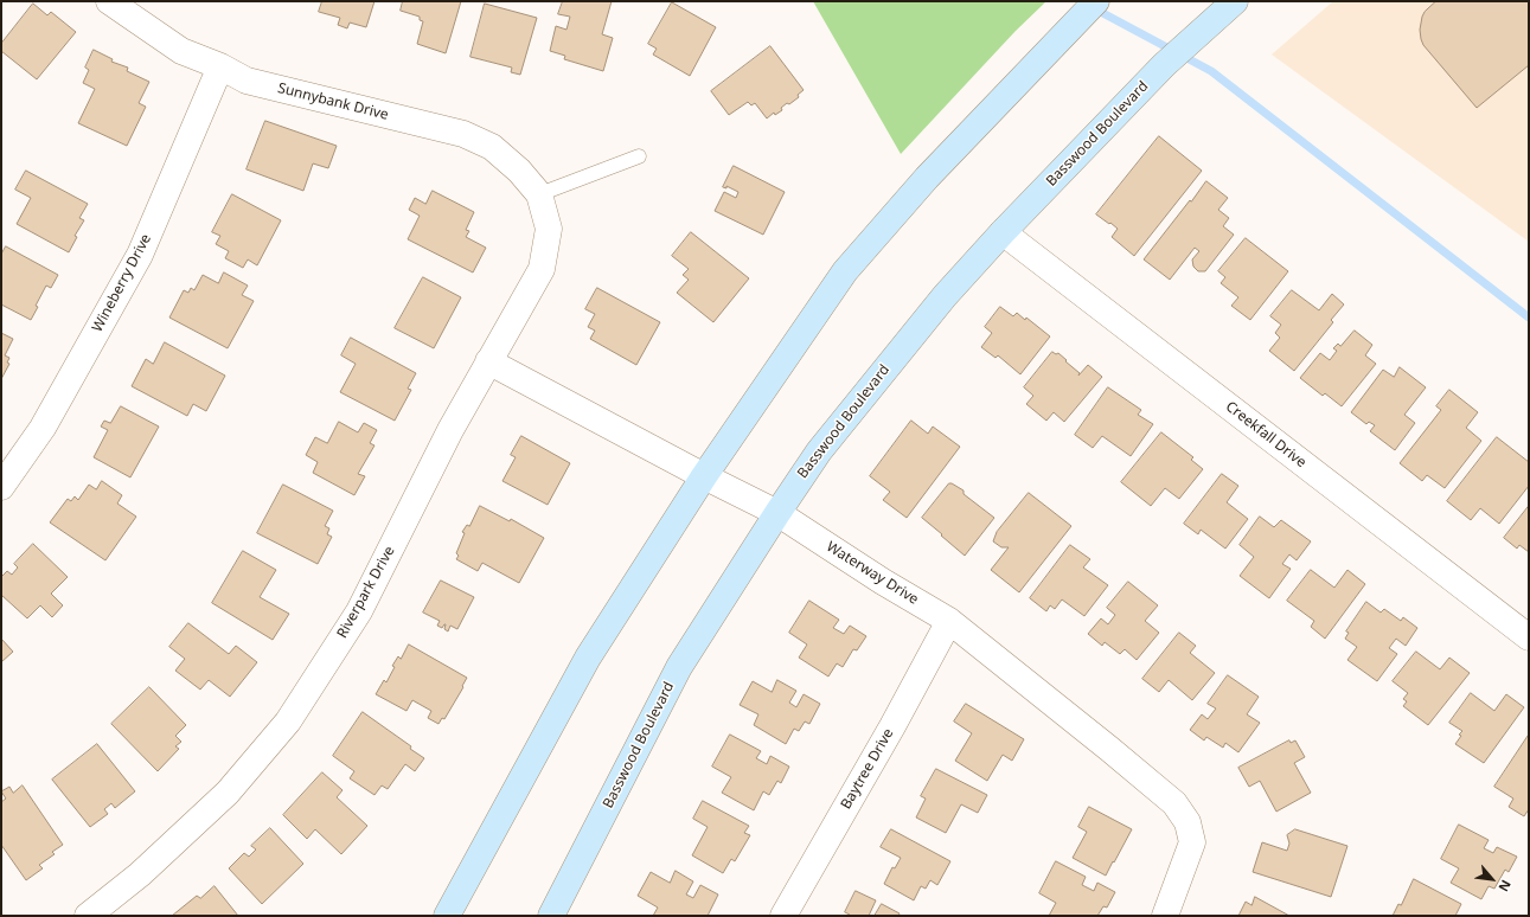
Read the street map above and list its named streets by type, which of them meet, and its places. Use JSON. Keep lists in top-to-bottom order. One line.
{"streets":{"main road":["Basswood Boulevard"],"street":["Sunnybank Drive","Wineberry Drive","Creekfall Drive","Waterway Drive","Riverpark Drive","Baytree Drive"]},"crossings":[["Sunnybank Drive","Wineberry Drive"],["Sunnybank Drive","Riverpark Drive"],["Basswood Boulevard","Creekfall Drive"],["Basswood Boulevard","Waterway Drive"],["Waterway Drive","Riverpark Drive"],["Waterway Drive","Baytree Drive"]],"north":"bottom right"}
